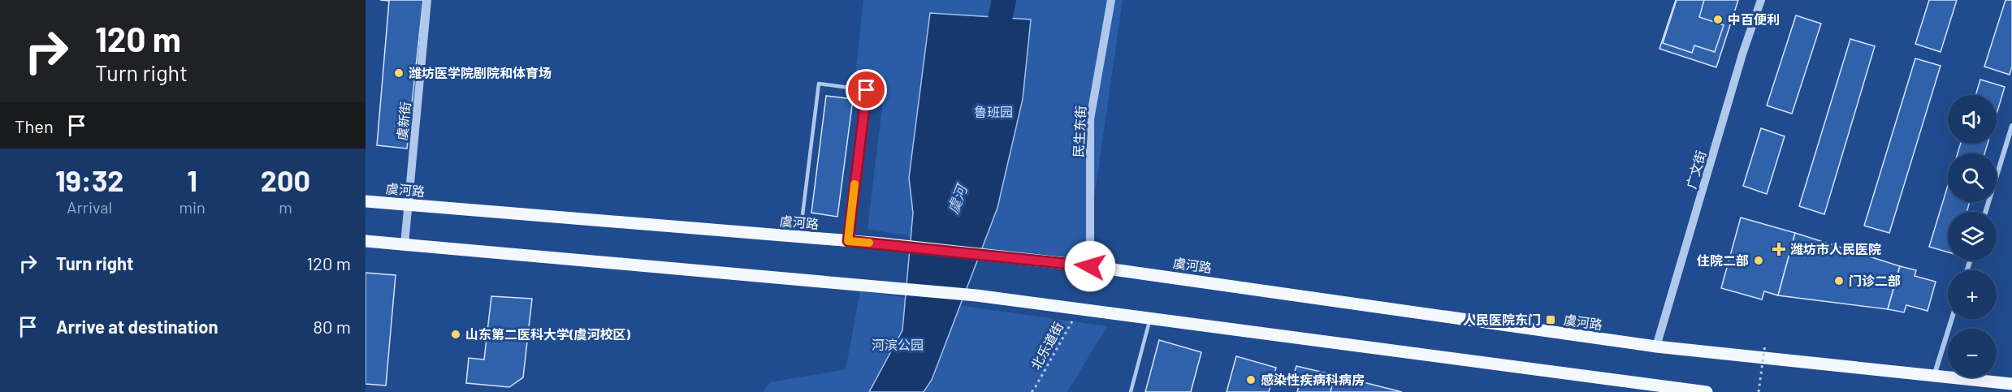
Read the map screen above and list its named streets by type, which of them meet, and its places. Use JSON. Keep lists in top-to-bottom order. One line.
{"streets":{"main road":["虞河路"],"street":["虞新街","民生东街","广文街"],"path":["北乐道街"]},"crossings":[["虞新街","虞河路"],["民生东街","虞河路"],["广文街","虞河路"]],"water":["虞河"],"parks":["鲁班园","河滨公园"],"places":{"other":["中百便利","潍坊医学院剧院和体育场","住院二部","门诊二部","山东第二医科大学(虞河校区)","感染性疾病科病房"],"health":["潍坊市人民医院"],"transit":["人民医院东门"]},"page":{"turn":["120 m","Turn right"],"map_buttons":["+","−"],"then":"Then","eta":["19:32","Arrival","1","min","200","m"],"list":[{"name":"Turn right","value":"120 m"},{"name":"Arrive at destination","value":"80 m"}]}}
